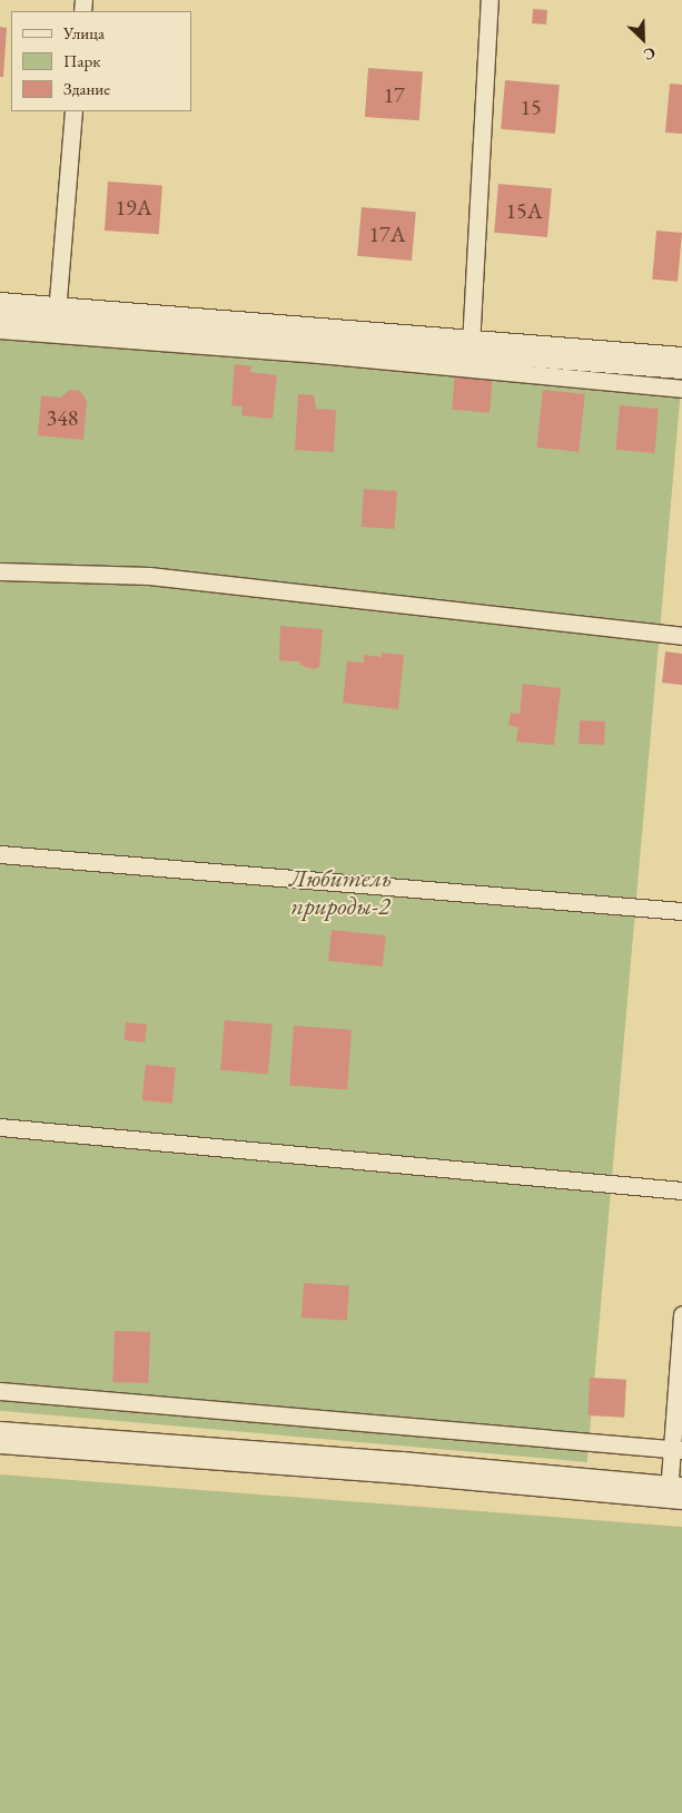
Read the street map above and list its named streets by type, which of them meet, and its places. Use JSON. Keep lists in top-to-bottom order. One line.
{"parks":["Любитель природы-2"],"house_numbers":["17","15","19А","15А","17А","348"],"legend":["Улица","Парк","Здание"],"north":"bottom right"}
